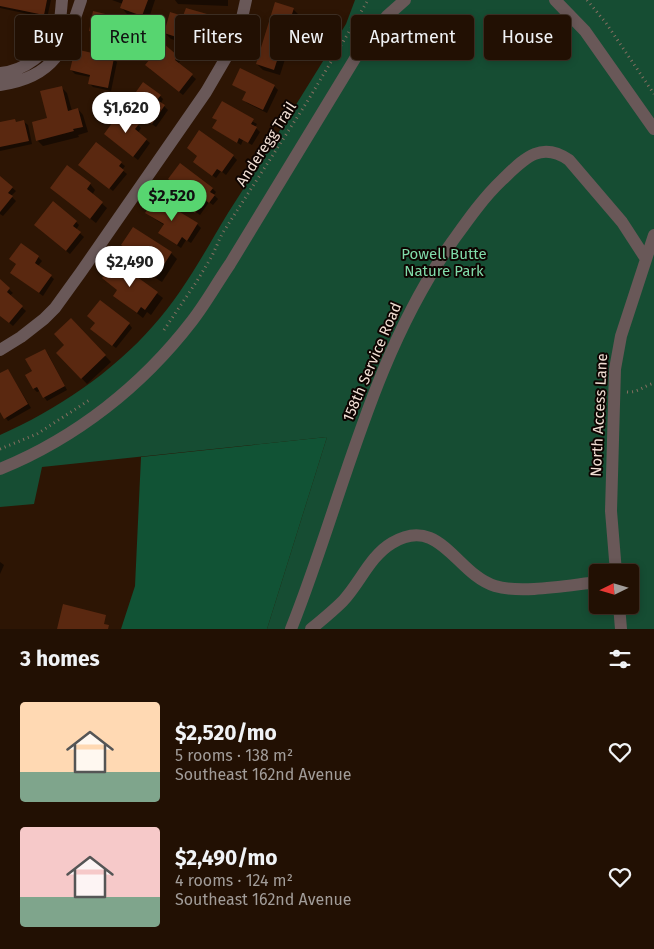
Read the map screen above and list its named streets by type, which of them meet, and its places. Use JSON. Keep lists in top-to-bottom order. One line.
{"streets":{"street":["158th Service Road","North Access Lane"],"path":["Anderegg Trail"]},"crossings":[["158th Service Road","North Access Lane"]],"parks":["Powell Butte Nature Park"],"north":"left","page":{"chip":["Buy","Rent","Filters","New","Apartment","House"],"price":["$1,620","$2,520","$2,490"],"heading":"3 homes","list":[{"name":"$2,520/mo","note":"5 rooms · 138 m² · Southeast 162nd Avenue"},{"name":"$2,490/mo","note":"4 rooms · 124 m² · Southeast 162nd Avenue"}]}}
